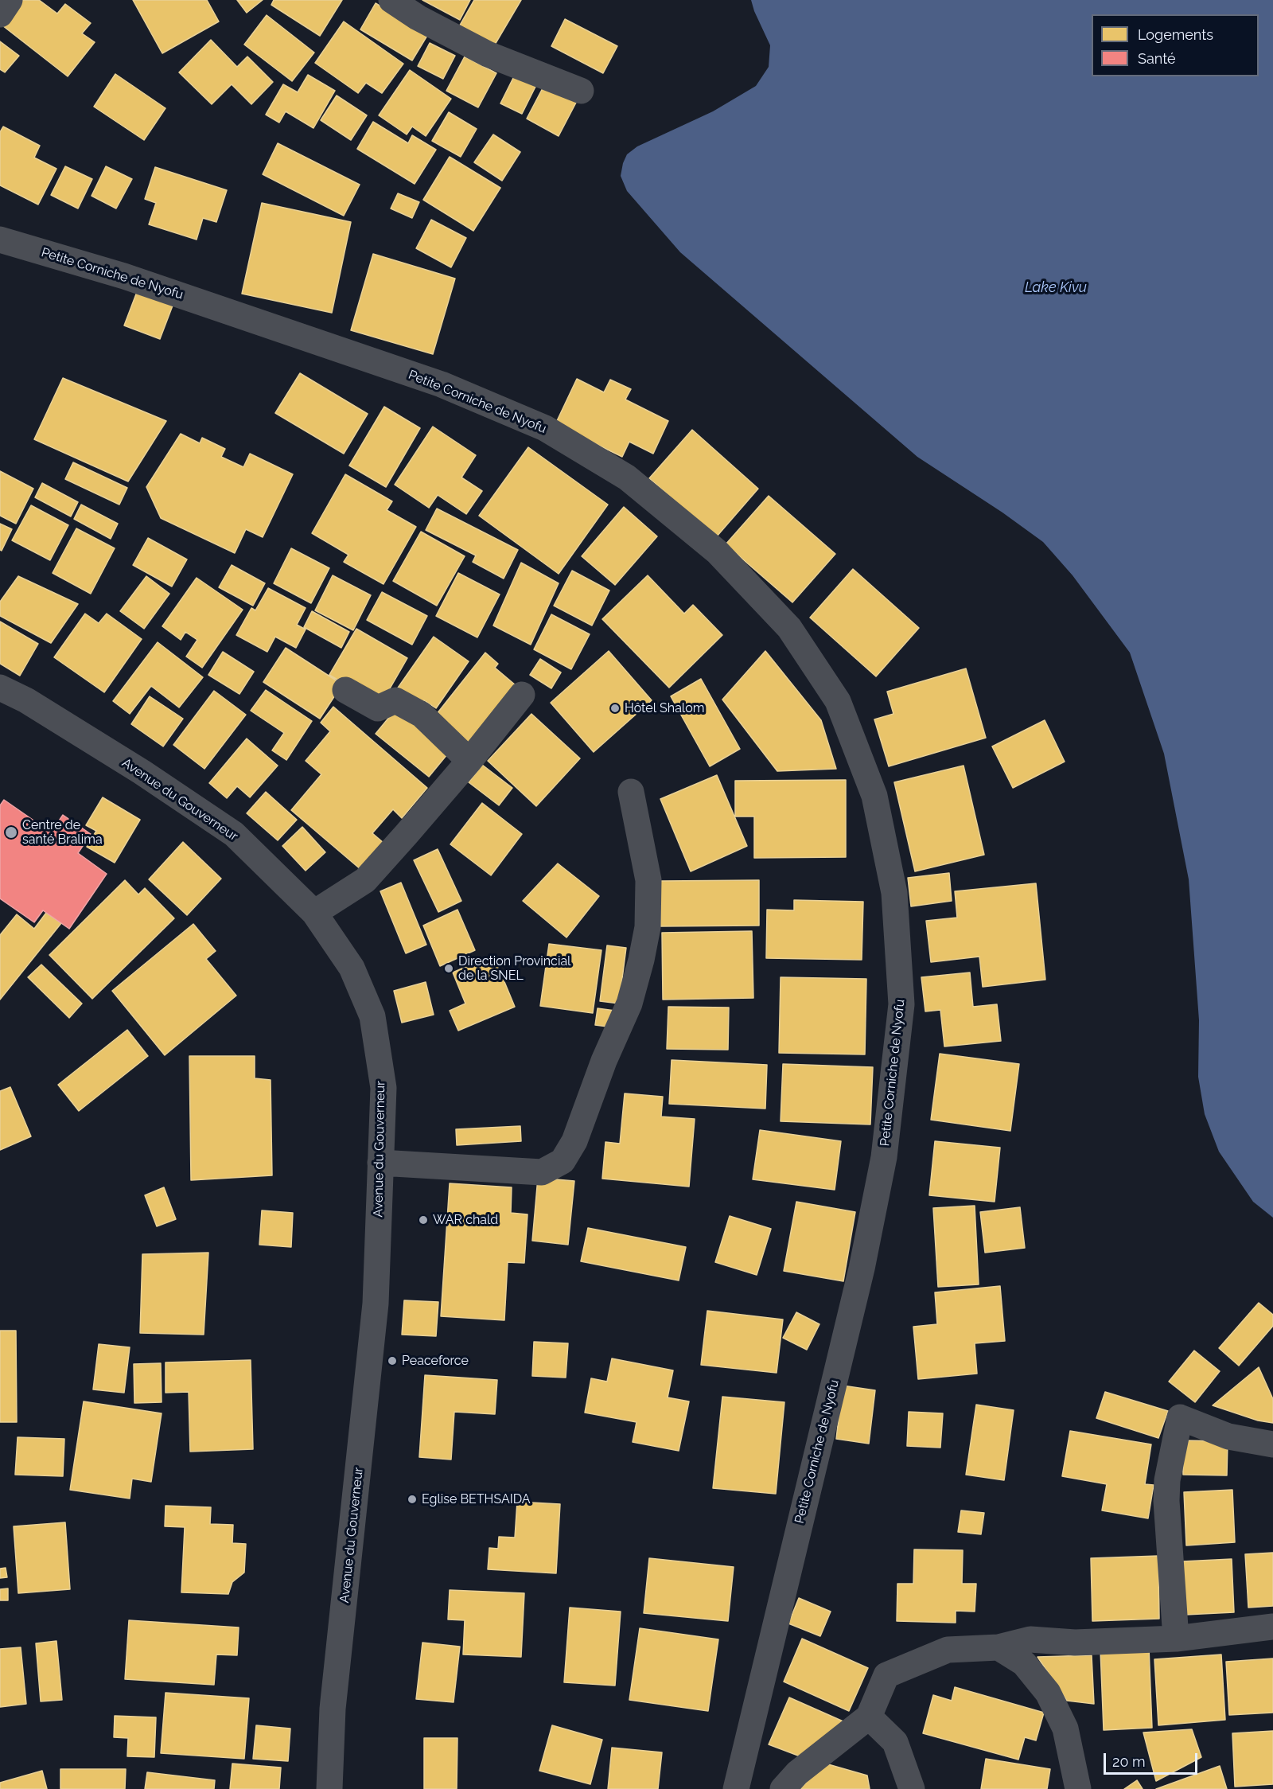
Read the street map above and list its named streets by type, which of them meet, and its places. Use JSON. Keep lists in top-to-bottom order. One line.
{"streets":{"street":["Petite Corniche de Nyofu","Avenue du Gouverneur"]},"water":["Lake Kivu"],"places":["Hôtel Shalom","Centre de santé Bralima","Direction Provincial de la SNEL","WAR chald","Peaceforce","Eglise BETHSAIDA"],"legend":["Logements","Santé"],"scale_bar":"20 m"}
